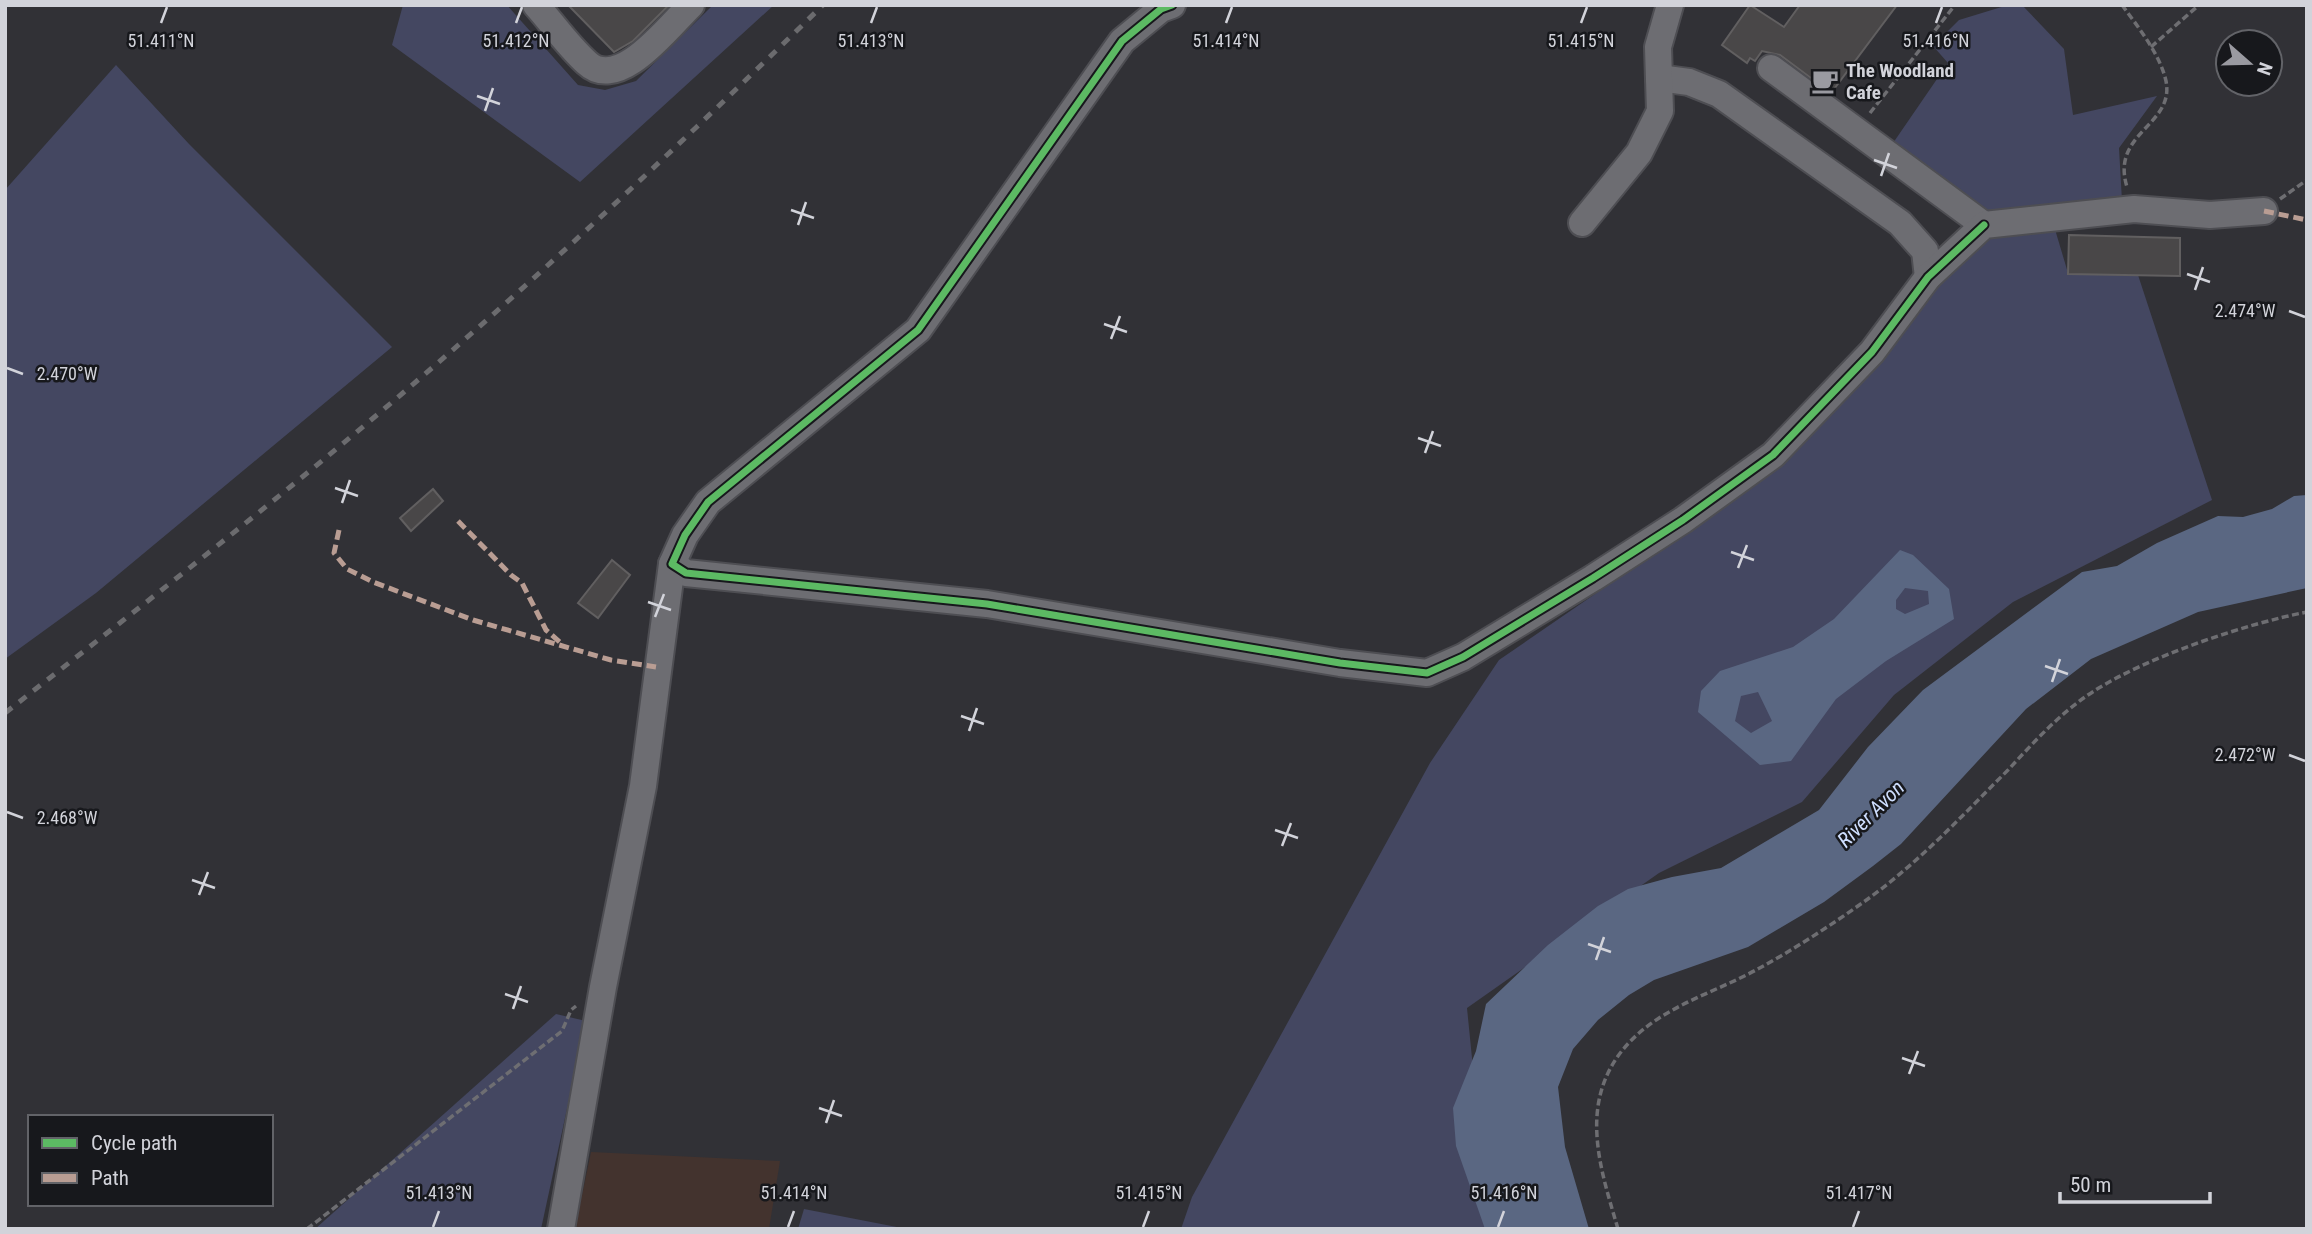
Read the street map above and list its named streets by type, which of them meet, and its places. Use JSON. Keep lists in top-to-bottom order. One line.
{"water":["River Avon"],"places":{"cafe":["The Woodland Cafe"]},"legend":["Cycle path","Path"],"scale_bar":"50 m","north":"right","coordinates":["51.416°N","51.411°N","51.412°N","51.413°N","51.414°N","51.415°N","2.474°W","2.470°W","2.472°W","2.468°W","51.417°N"]}
